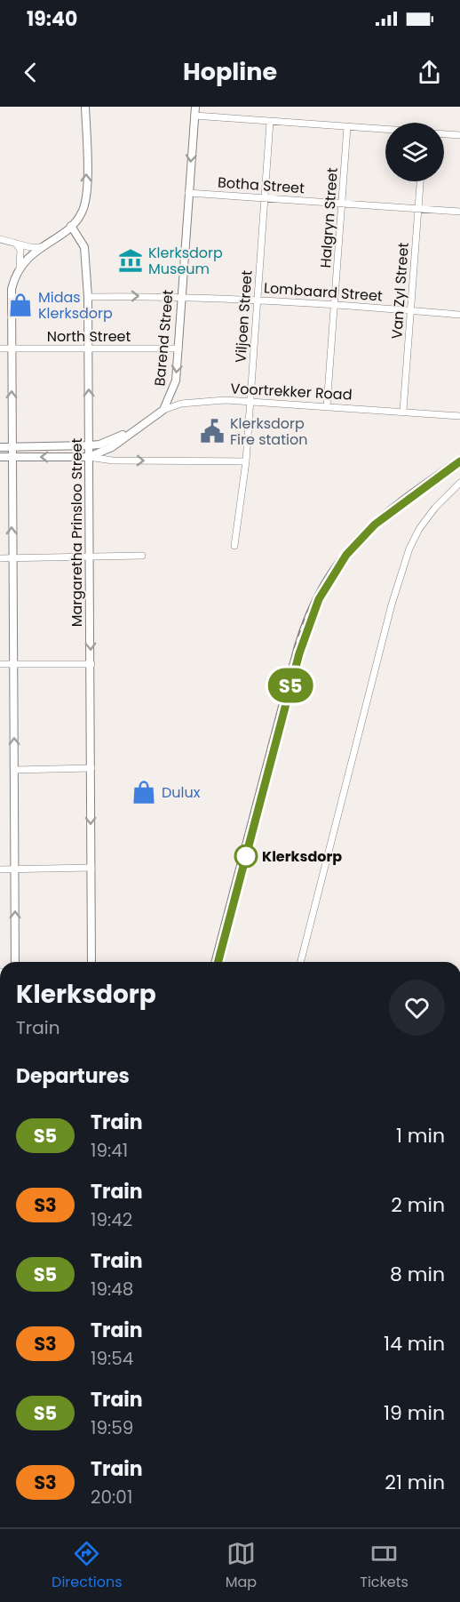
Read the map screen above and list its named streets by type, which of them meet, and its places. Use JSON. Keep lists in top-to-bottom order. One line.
{"streets":{"street":["Botha Street","Halgryn Street","Van Zyl Street","Lombaard Street","Viljoen Street","North Street","Barend Street","Voortrekker Road","Margaretha Prinsloo Street"]},"crossings":[["Botha Street","Halgryn Street"],["Botha Street","Van Zyl Street"],["Botha Street","Viljoen Street"],["Botha Street","Barend Street"],["Halgryn Street","Lombaard Street"],["Halgryn Street","Voortrekker Road"],["Van Zyl Street","Lombaard Street"],["Van Zyl Street","Voortrekker Road"],["Lombaard Street","Viljoen Street"],["Lombaard Street","Barend Street"],["Lombaard Street","Margaretha Prinsloo Street"],["Viljoen Street","Voortrekker Road"],["North Street","Barend Street"],["North Street","Margaretha Prinsloo Street"],["Barend Street","Voortrekker Road"],["Voortrekker Road","Margaretha Prinsloo Street"]],"one_way":["Barend Street"],"places":{"museum":["Klerksdorp Museum"],"shop":["Midas Klerksdorp","Dulux"],"public building":["Klerksdorp Fire station"],"other":["Klerksdorp"]},"page":{"status":"19:40","header":"Hopline","on_map":"S5","heading":[["Klerksdorp","Train"],"Departures"],"list":[{"mark":"S5","name":"Train","note":"19:41","value":"1 min"},{"mark":"S3","name":"Train","note":"19:42","value":"2 min"},{"mark":"S5","name":"Train","note":"19:48","value":"8 min"},{"mark":"S3","name":"Train","note":"19:54","value":"14 min"},{"mark":"S5","name":"Train","note":"19:59","value":"19 min"},{"mark":"S3","name":"Train","note":"20:01","value":"21 min"}],"tabs":["Directions","Map","Tickets"]}}
